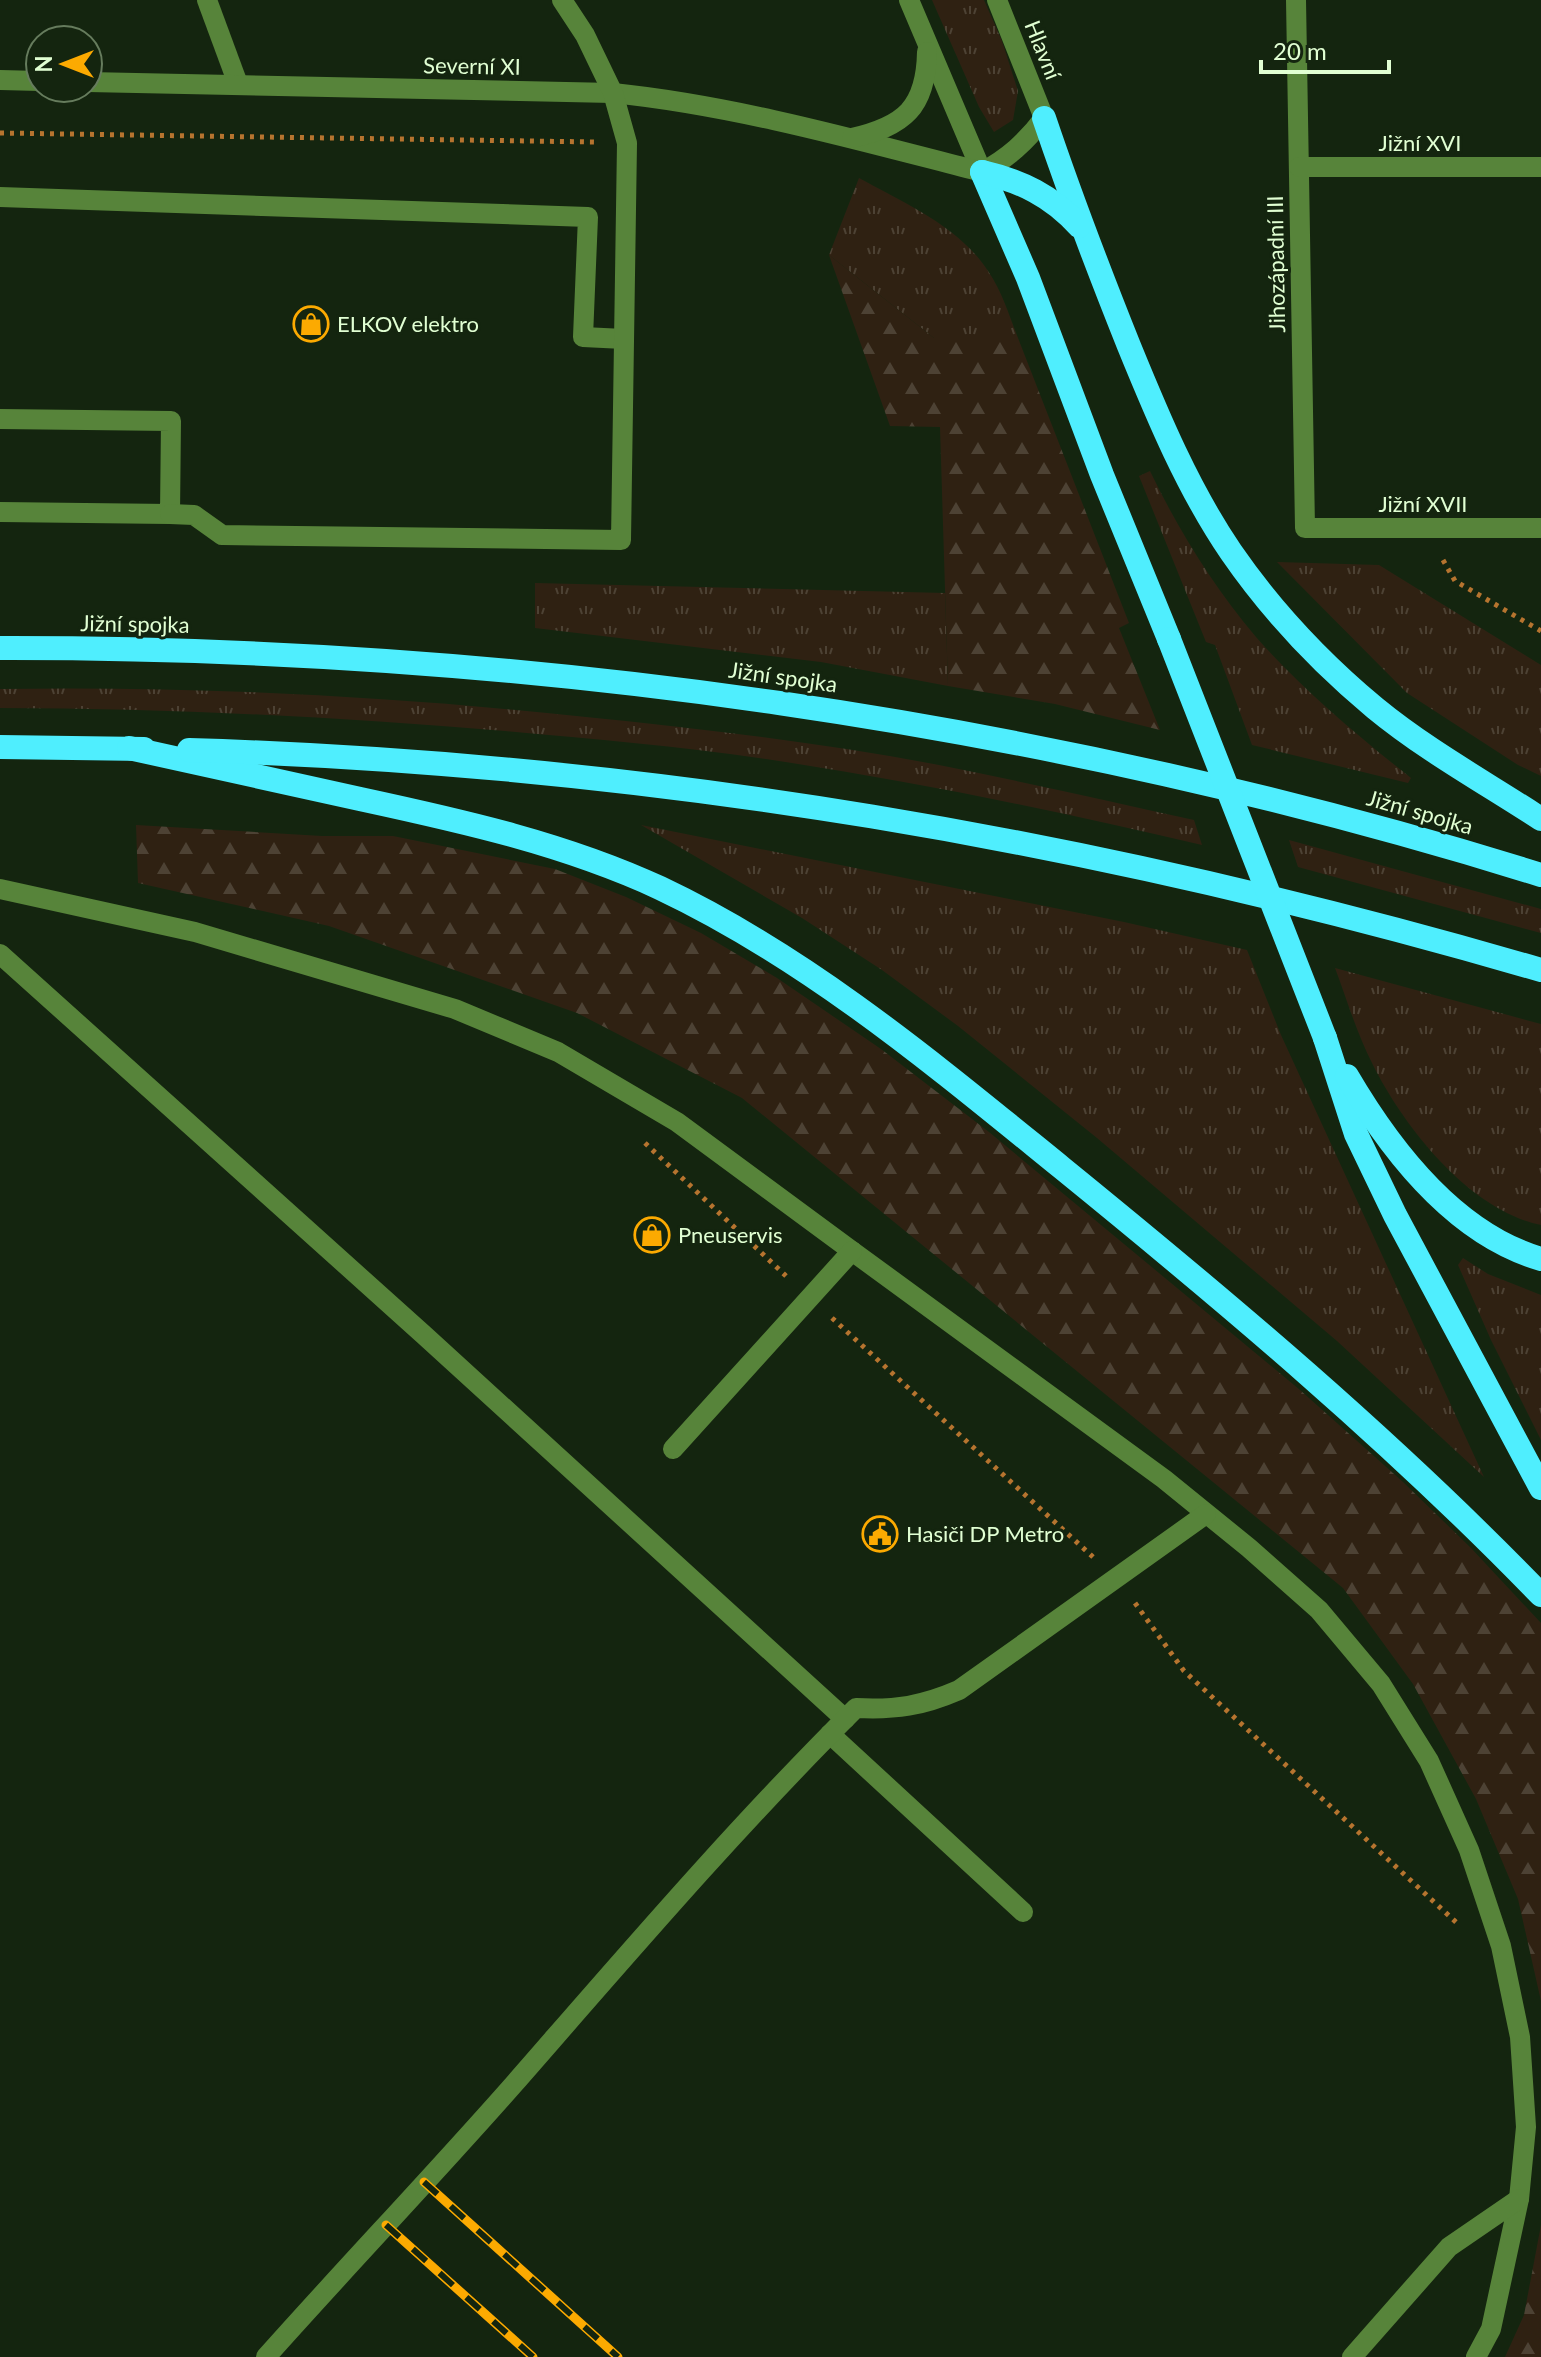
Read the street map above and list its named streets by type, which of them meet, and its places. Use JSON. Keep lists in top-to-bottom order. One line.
{"streets":{"highway":["Jižní spojka"],"street":["Hlavní","Severní XI","Jižní XVI","Jihozápadní III","Jižní XVII"]},"crossings":[["Jižní XVI","Jihozápadní III"],["Jihozápadní III","Jižní XVII"]],"places":{"shop":["ELKOV elektro","Pneuservis"],"public building":["Hasiči DP Metro"]},"scale_bar":"20 m","north":"left"}
